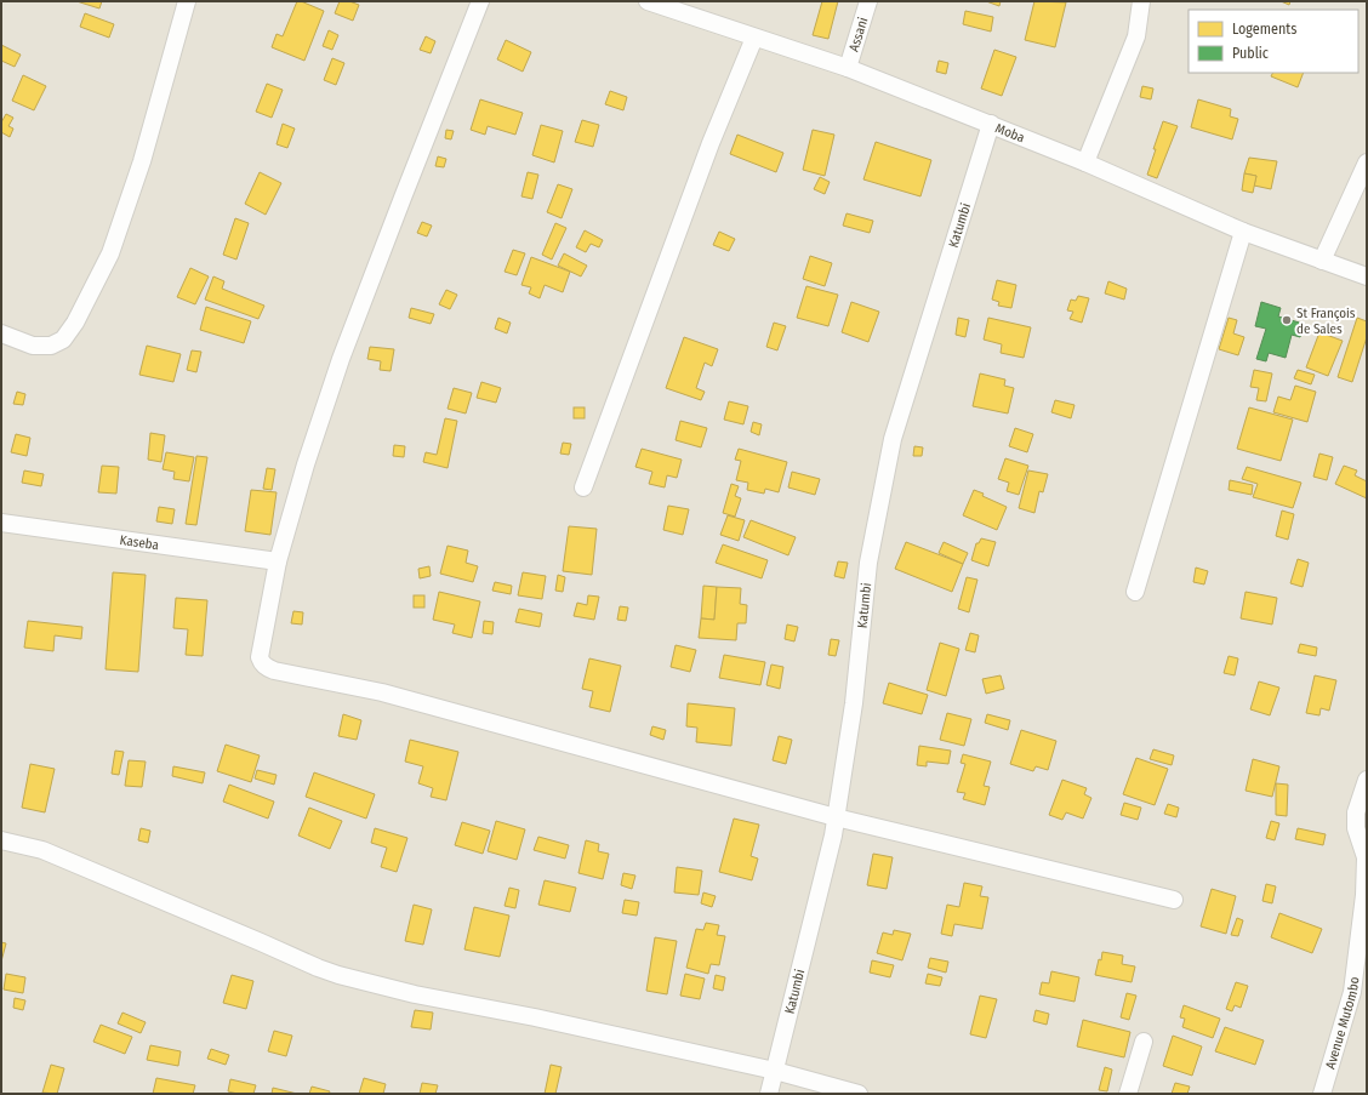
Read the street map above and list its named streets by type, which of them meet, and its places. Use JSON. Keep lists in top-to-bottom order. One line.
{"streets":{"street":["Assani","Moba","Katumbi","Kaseba","Avenue Mutombo"]},"crossings":[["Assani","Moba"],["Moba","Katumbi"]],"places":["St François de Sales"],"legend":["Logements","Public"]}
